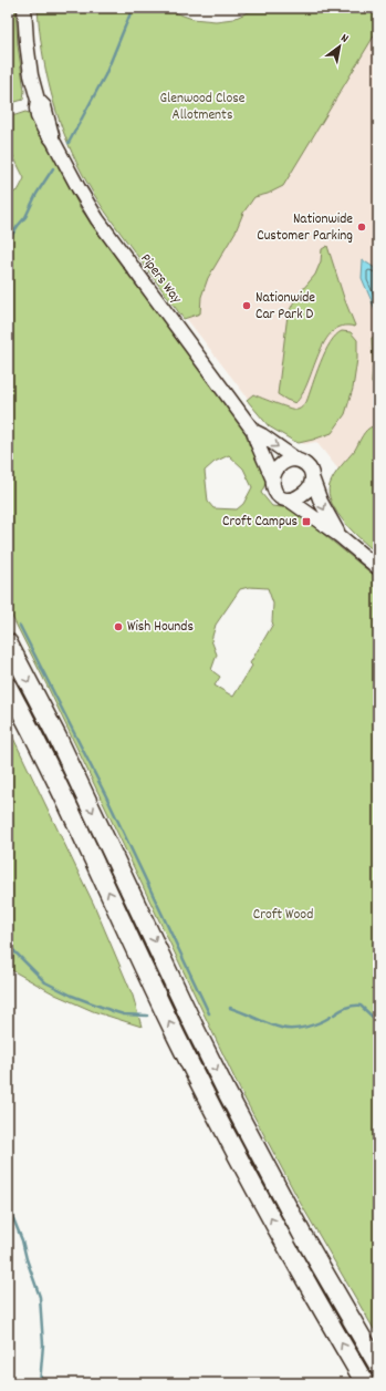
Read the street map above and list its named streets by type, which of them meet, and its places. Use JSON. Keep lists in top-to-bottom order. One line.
{"streets":{"main road":["Pipers Way"]},"parks":["Glenwood Close Allotments","Croft Wood"],"places":{"other":["Nationwide Customer Parking","Nationwide Car Park D","Wish Hounds"],"transit":["Croft Campus"]},"north":"top right"}
